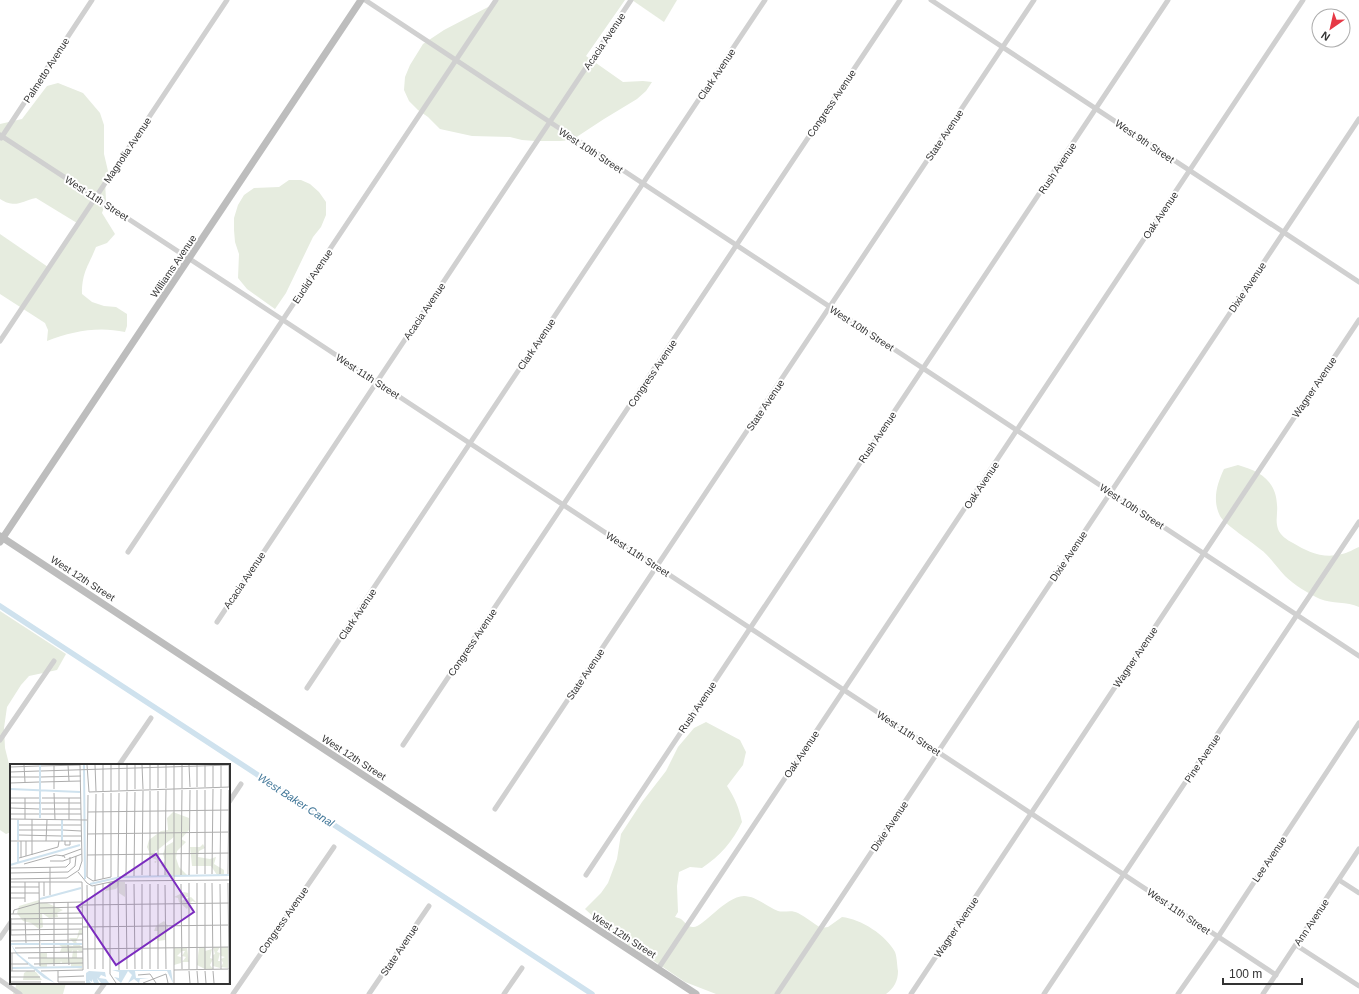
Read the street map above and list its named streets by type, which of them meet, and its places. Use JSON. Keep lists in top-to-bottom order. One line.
{"streets":{"street":["Acacia Avenue","Palmetto Avenue","Clark Avenue","Congress Avenue","State Avenue","West 9th Street","Magnolia Avenue","West 10th Street","Rush Avenue","West 11th Street","Oak Avenue","Williams Avenue","Euclid Avenue","Dixie Avenue","Wagner Avenue","West 12th Street","Pine Avenue","Lee Avenue","Ann Avenue"]},"crossings":[["Acacia Avenue","West 10th Street"],["Acacia Avenue","West 11th Street"],["Palmetto Avenue","West 11th Street"],["Clark Avenue","West 10th Street"],["Clark Avenue","West 11th Street"],["Congress Avenue","West 10th Street"],["Congress Avenue","West 11th Street"],["State Avenue","West 9th Street"],["State Avenue","West 10th Street"],["State Avenue","West 11th Street"],["West 9th Street","Rush Avenue"],["West 9th Street","Oak Avenue"],["West 9th Street","Dixie Avenue"],["Magnolia Avenue","West 11th Street"],["West 10th Street","Rush Avenue"],["West 10th Street","Oak Avenue"],["West 10th Street","Euclid Avenue"],["West 10th Street","Dixie Avenue"],["West 10th Street","Wagner Avenue"],["West 10th Street","Pine Avenue"],["Rush Avenue","West 11th Street"],["West 11th Street","Oak Avenue"],["West 11th Street","Williams Avenue"],["West 11th Street","Euclid Avenue"],["West 11th Street","Dixie Avenue"],["West 11th Street","Wagner Avenue"],["West 11th Street","Pine Avenue"],["West 11th Street","Lee Avenue"],["West 11th Street","Ann Avenue"],["Oak Avenue","West 12th Street"],["Williams Avenue","West 12th Street"]],"water":["West Baker Canal"],"scale_bar":"100 m","north":"bottom left"}
